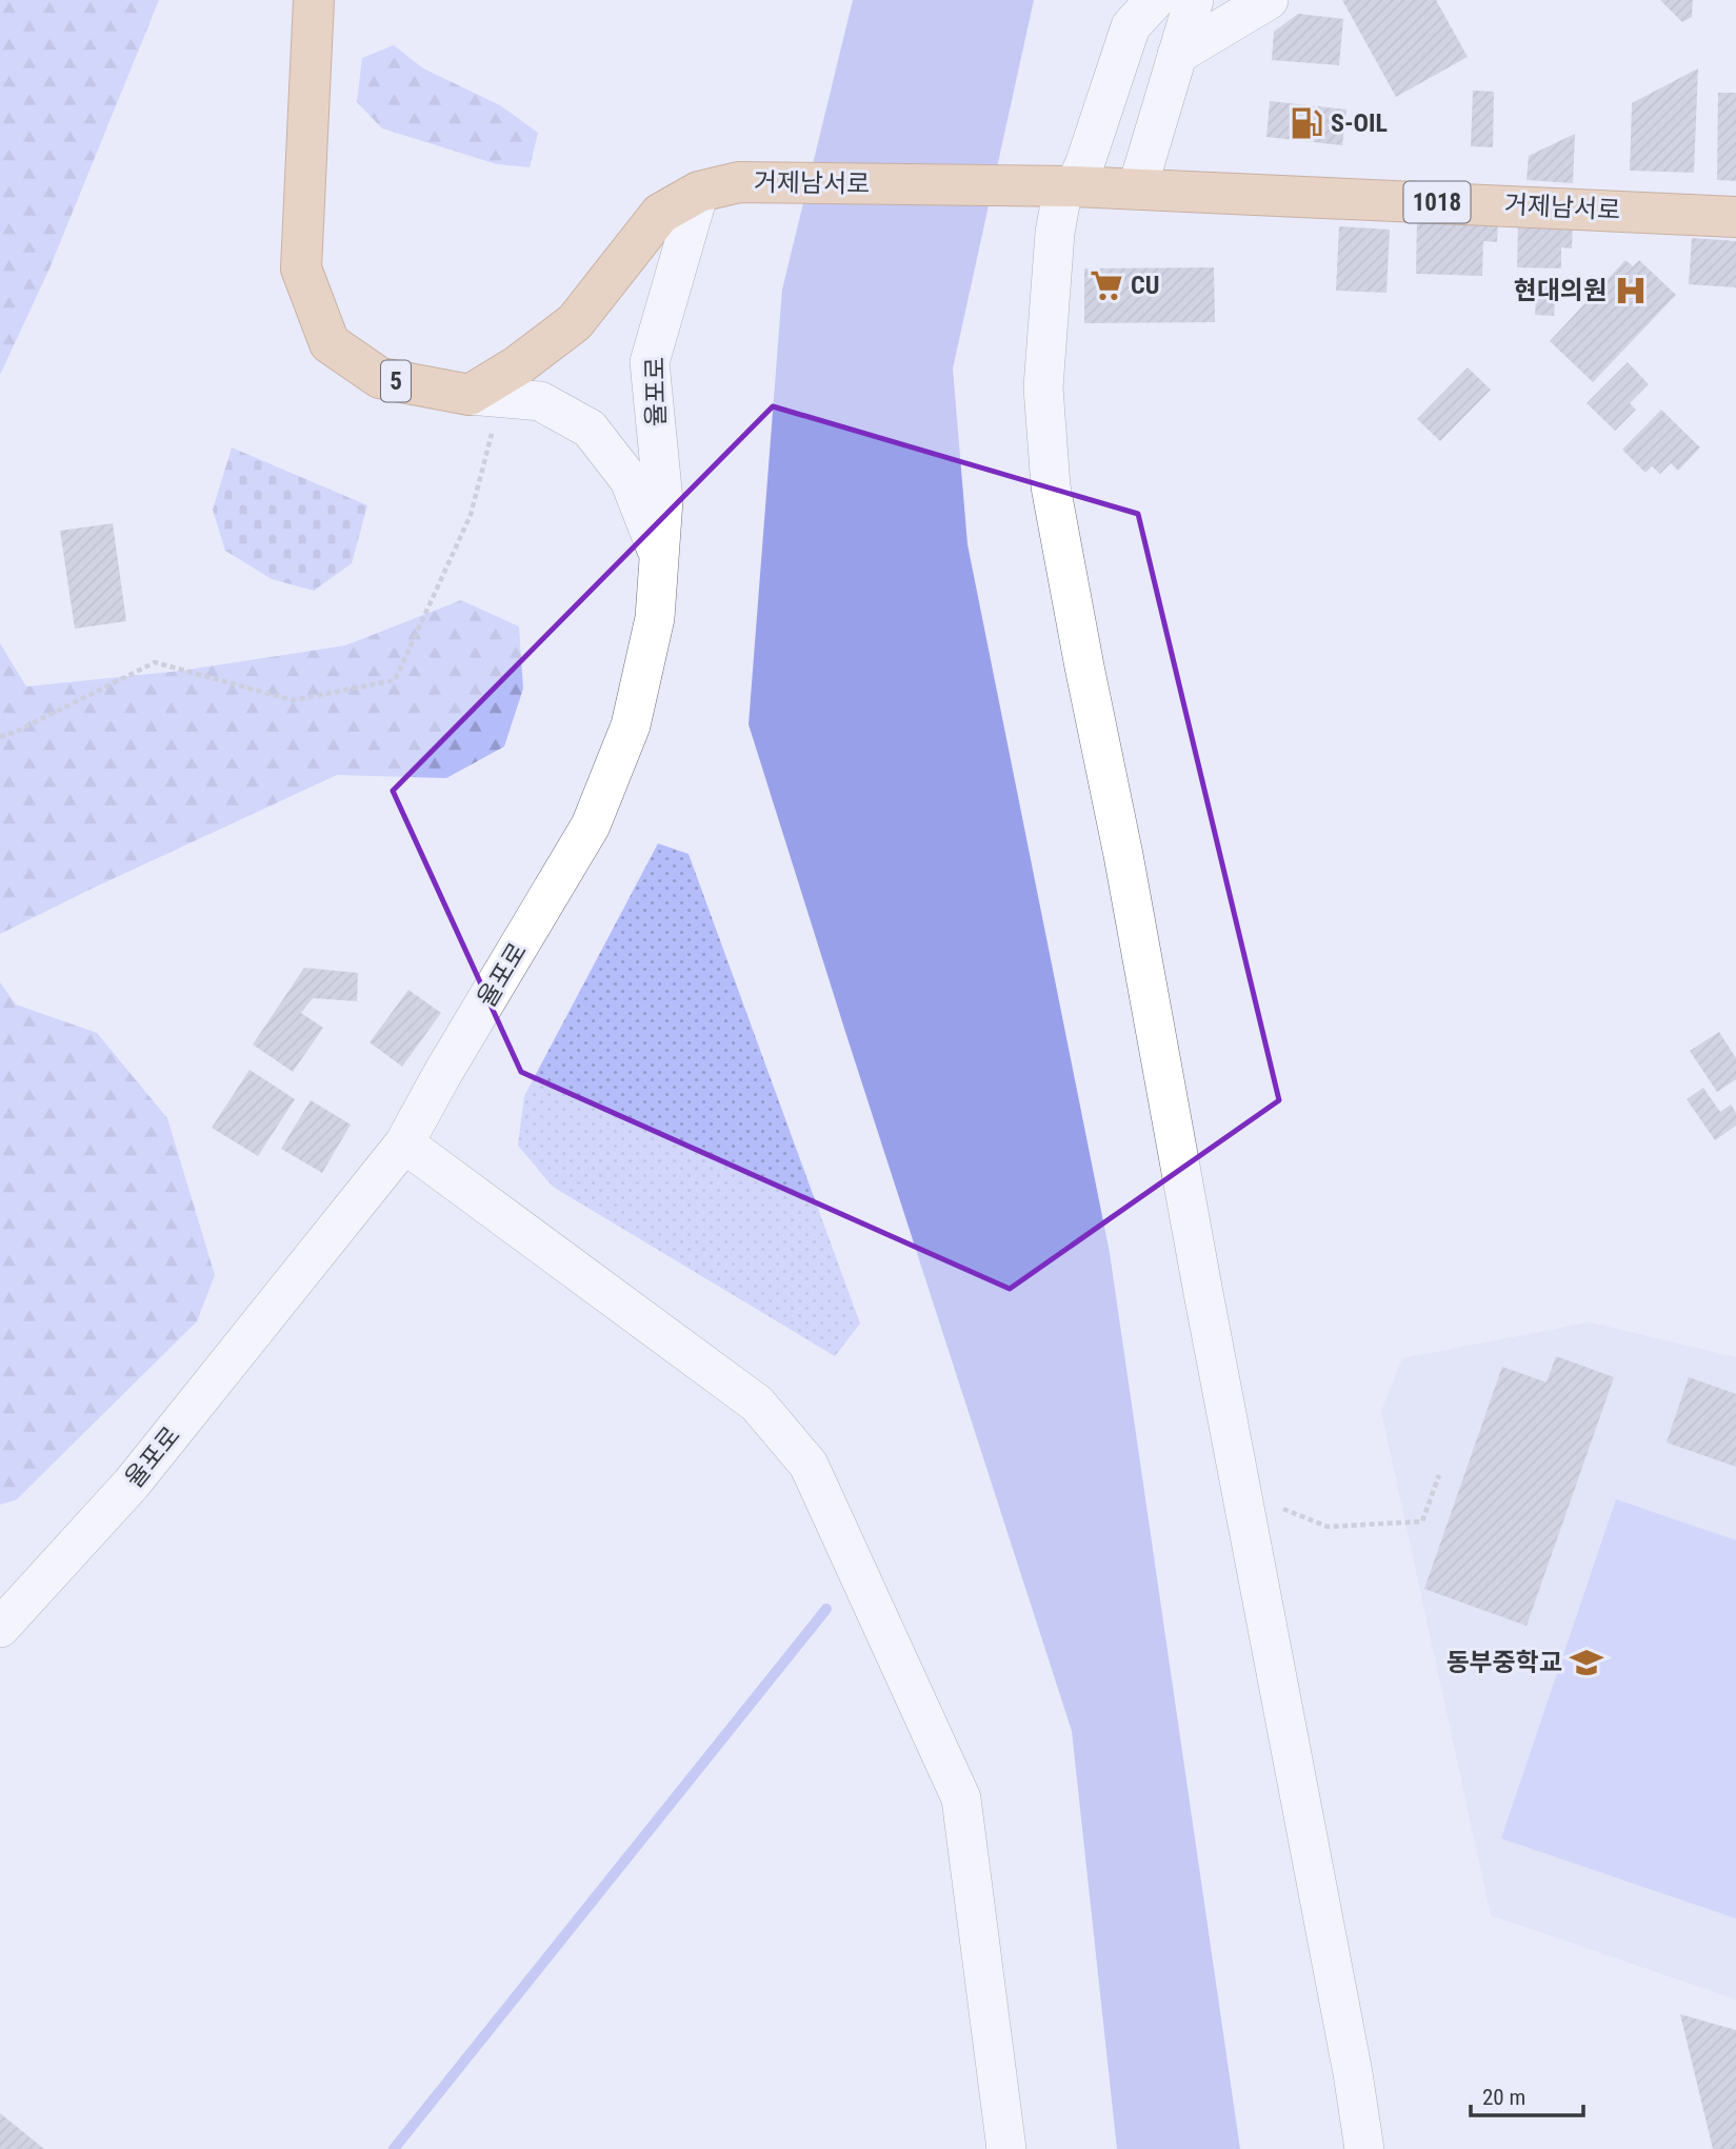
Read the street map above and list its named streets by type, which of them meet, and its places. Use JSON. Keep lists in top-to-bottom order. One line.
{"streets":{"main road":["거제남서로","1018","5"],"street":["율포로"]},"crossings":[["거제남서로","5"],["거제남서로","율포로"]],"places":{"fuel station":["S-OIL"],"supermarket":["CU"],"hospital":["현대의원"],"school or university":["동부중학교"]},"scale_bar":"20 m"}
